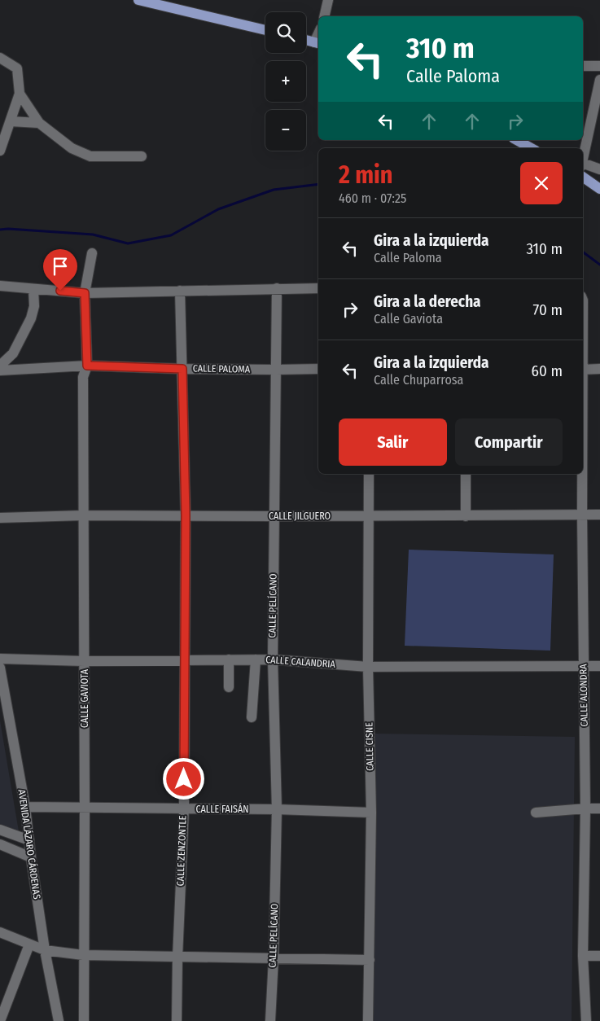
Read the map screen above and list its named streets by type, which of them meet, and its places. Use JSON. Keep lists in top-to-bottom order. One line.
{"streets":{"street":["CALLE PALOMA","CALLE JILGUERO","CALLE PELÍCANO","CALLE CALANDRIA","CALLE ALONDRA","CALLE GAVIOTA","CALLE CISNE","CALLE FAISÁN","AVENIDA LÁZARO CÁRDENAS","CALLE ZENZONTLE"]},"crossings":[["CALLE PALOMA","CALLE PELÍCANO"],["CALLE PALOMA","CALLE GAVIOTA"],["CALLE PALOMA","CALLE ZENZONTLE"],["CALLE JILGUERO","CALLE PELÍCANO"],["CALLE JILGUERO","CALLE ALONDRA"],["CALLE JILGUERO","CALLE GAVIOTA"],["CALLE JILGUERO","CALLE CISNE"],["CALLE JILGUERO","CALLE ZENZONTLE"],["CALLE PELÍCANO","CALLE CALANDRIA"],["CALLE PELÍCANO","CALLE FAISÁN"],["CALLE CALANDRIA","CALLE ALONDRA"],["CALLE CALANDRIA","CALLE GAVIOTA"],["CALLE CALANDRIA","CALLE CISNE"],["CALLE CALANDRIA","CALLE ZENZONTLE"],["CALLE GAVIOTA","CALLE FAISÁN"],["CALLE CISNE","CALLE FAISÁN"],["CALLE FAISÁN","AVENIDA LÁZARO CÁRDENAS"],["CALLE FAISÁN","CALLE ZENZONTLE"]],"page":{"map_buttons":["+","−"],"turn":["310 m","Calle Paloma"],"heading":["2 min","460 m · 07:25"],"list":[{"name":"Gira a la izquierda","note":"Calle Paloma","value":"310 m"},{"name":"Gira a la derecha","note":"Calle Gaviota","value":"70 m"},{"name":"Gira a la izquierda","note":"Calle Chuparrosa","value":"60 m"}],"buttons":["Salir","Compartir"]}}
